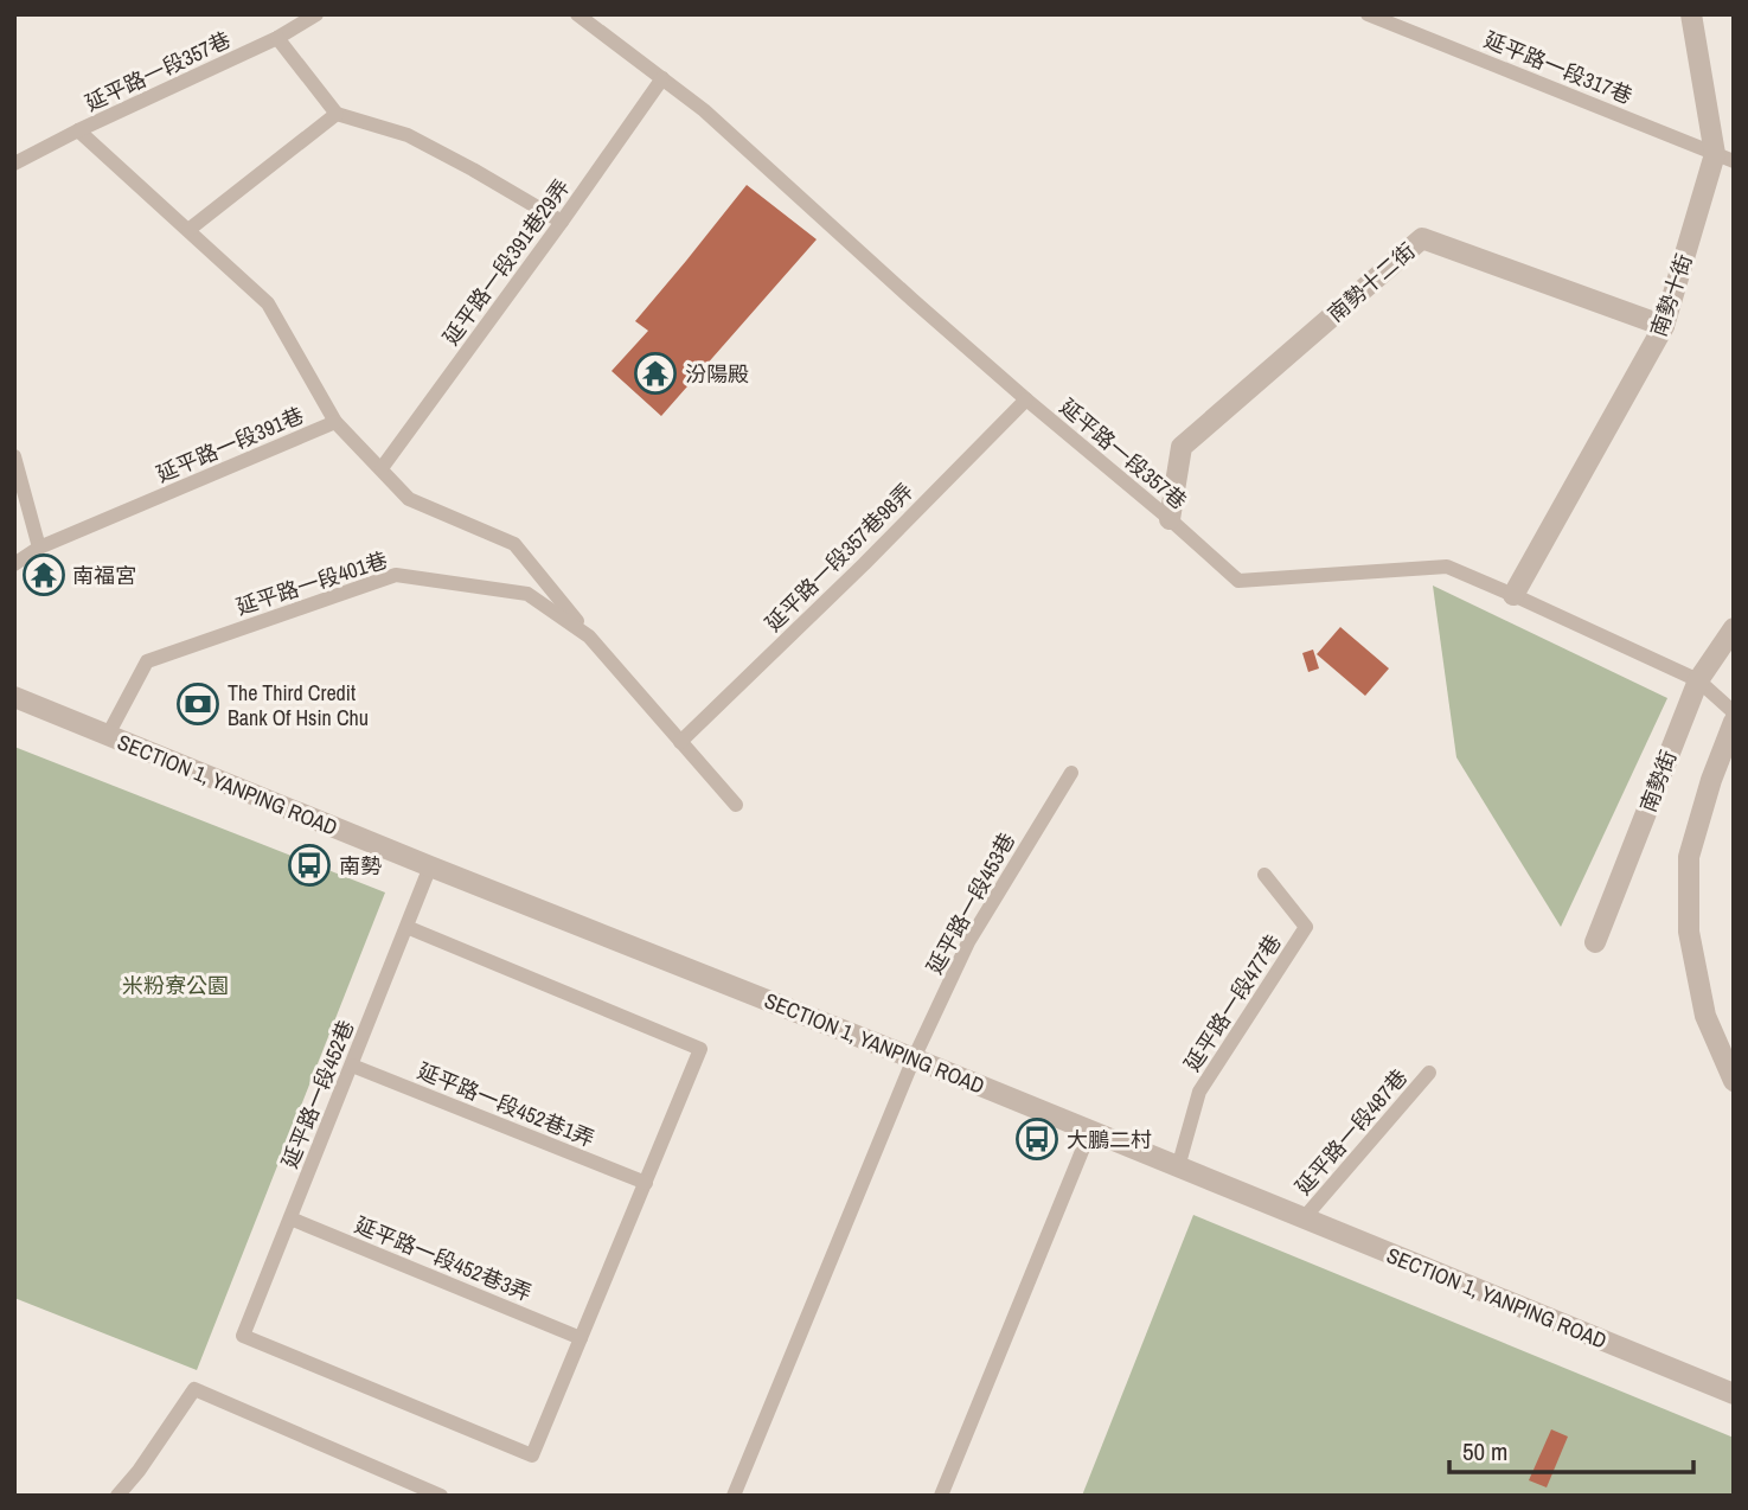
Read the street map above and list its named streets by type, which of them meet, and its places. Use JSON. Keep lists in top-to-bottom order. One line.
{"streets":{"street":["南勢十二街","南勢十街","南勢街","SECTION 1, YANPING ROAD"],"lane":["延平路一段317巷","延平路一段357巷","延平路一段391巷29弄","延平路一段391巷","延平路一段357巷98弄","延平路一段401巷","延平路一段453巷","延平路一段477巷","延平路一段452巷","延平路一段452巷1弄","延平路一段487巷","延平路一段452巷3弄"]},"crossings":[["延平路一段317巷","南勢十街"],["延平路一段357巷","延平路一段391巷29弄"],["延平路一段357巷","南勢十二街"],["延平路一段357巷","南勢十街"],["延平路一段357巷","延平路一段357巷98弄"],["延平路一段357巷","南勢街"],["延平路一段391巷29弄","延平路一段391巷"],["南勢十二街","南勢十街"],["延平路一段391巷","延平路一段401巷"],["延平路一段357巷98弄","延平路一段401巷"],["延平路一段401巷","SECTION 1, YANPING ROAD"],["SECTION 1, YANPING ROAD","延平路一段453巷"],["SECTION 1, YANPING ROAD","延平路一段477巷"],["SECTION 1, YANPING ROAD","延平路一段452巷"],["SECTION 1, YANPING ROAD","延平路一段487巷"],["延平路一段452巷","延平路一段452巷1弄"],["延平路一段452巷","延平路一段452巷3弄"]],"parks":["米粉寮公園"],"places":{"temple":["汾陽殿","南福宮"],"bank":["The Third Credit Bank Of Hsin Chu"],"bus stop":["南勢","大鵬二村"]},"scale_bar":"50 m"}
